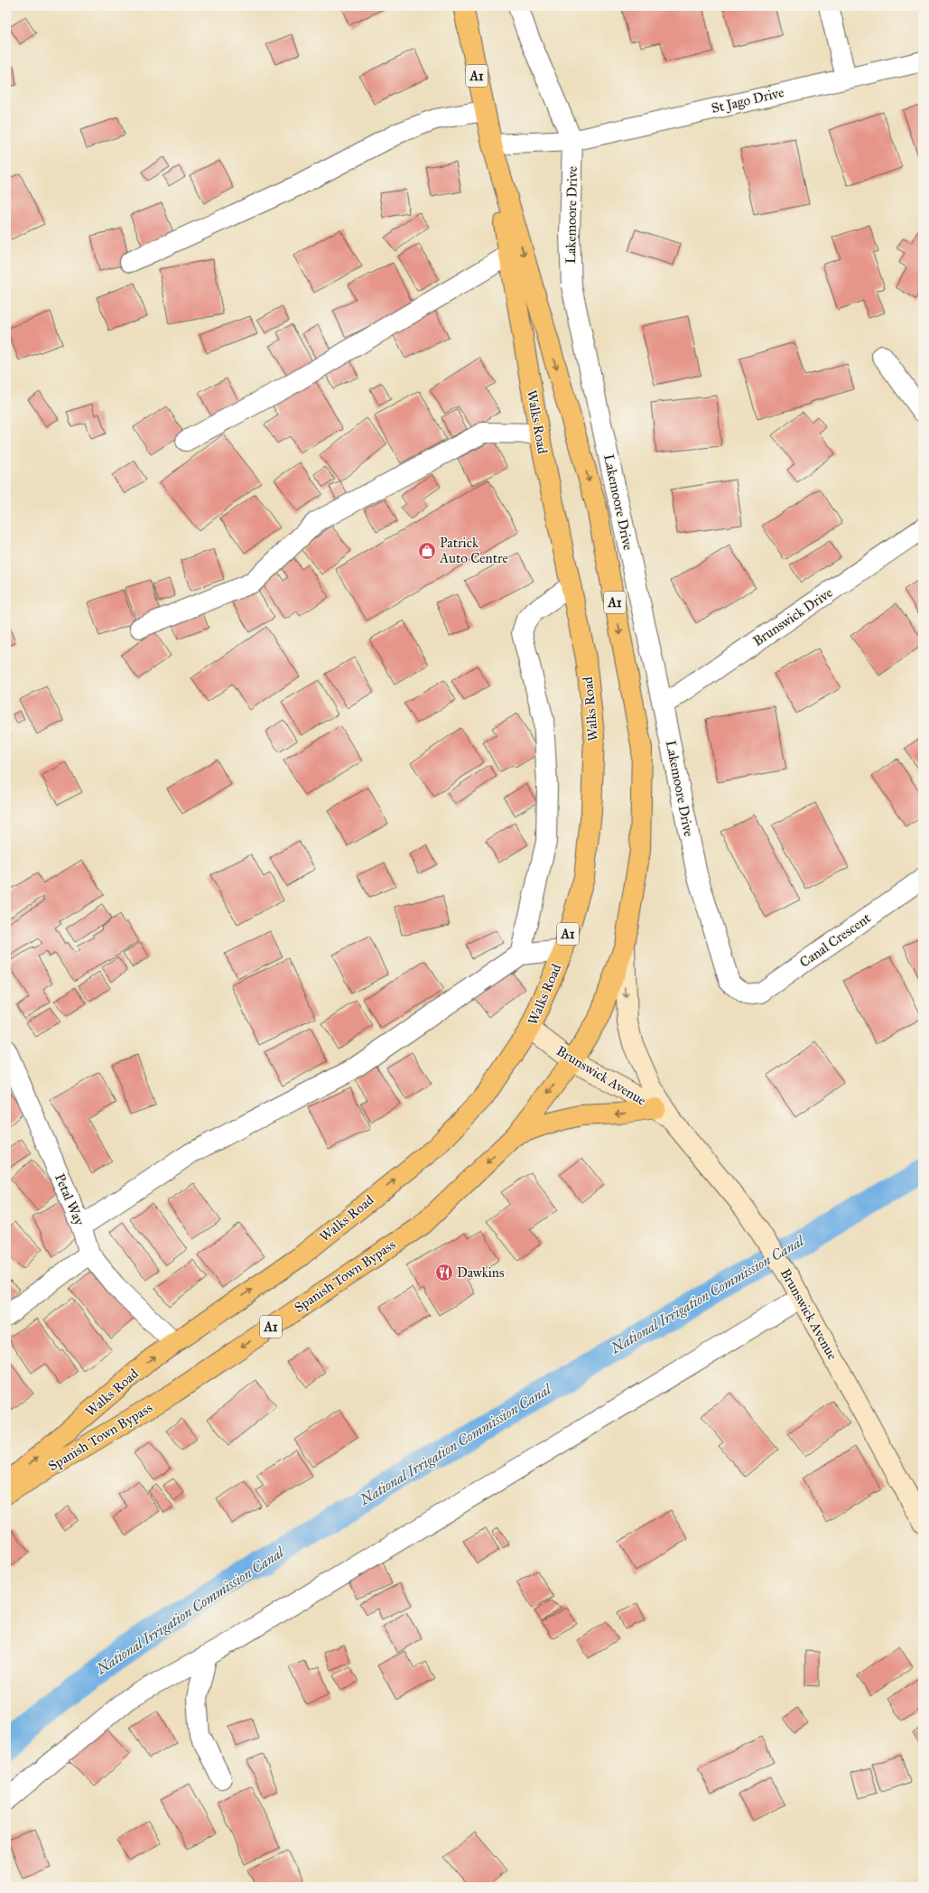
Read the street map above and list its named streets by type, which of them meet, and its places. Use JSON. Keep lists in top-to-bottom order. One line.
{"streets":{"main road":["A1","Walks Road","Brunswick Avenue","Spanish Town Bypass"],"street":["St Jago Drive","Lakemoore Drive","Brunswick Drive","Canal Crescent","Petal Way"]},"crossings":[["St Jago Drive","Lakemoore Drive"],["St Jago Drive","Walks Road"],["Lakemoore Drive","Brunswick Drive"],["Lakemoore Drive","Canal Crescent"],["Walks Road","Brunswick Avenue"],["Walks Road","Spanish Town Bypass"],["Brunswick Avenue","Spanish Town Bypass"]],"one_way":["Spanish Town Bypass"],"water":["National Irrigation Commission Canal"],"places":{"shop":["Patrick Auto Centre"],"restaurant":["Dawkins"]}}
